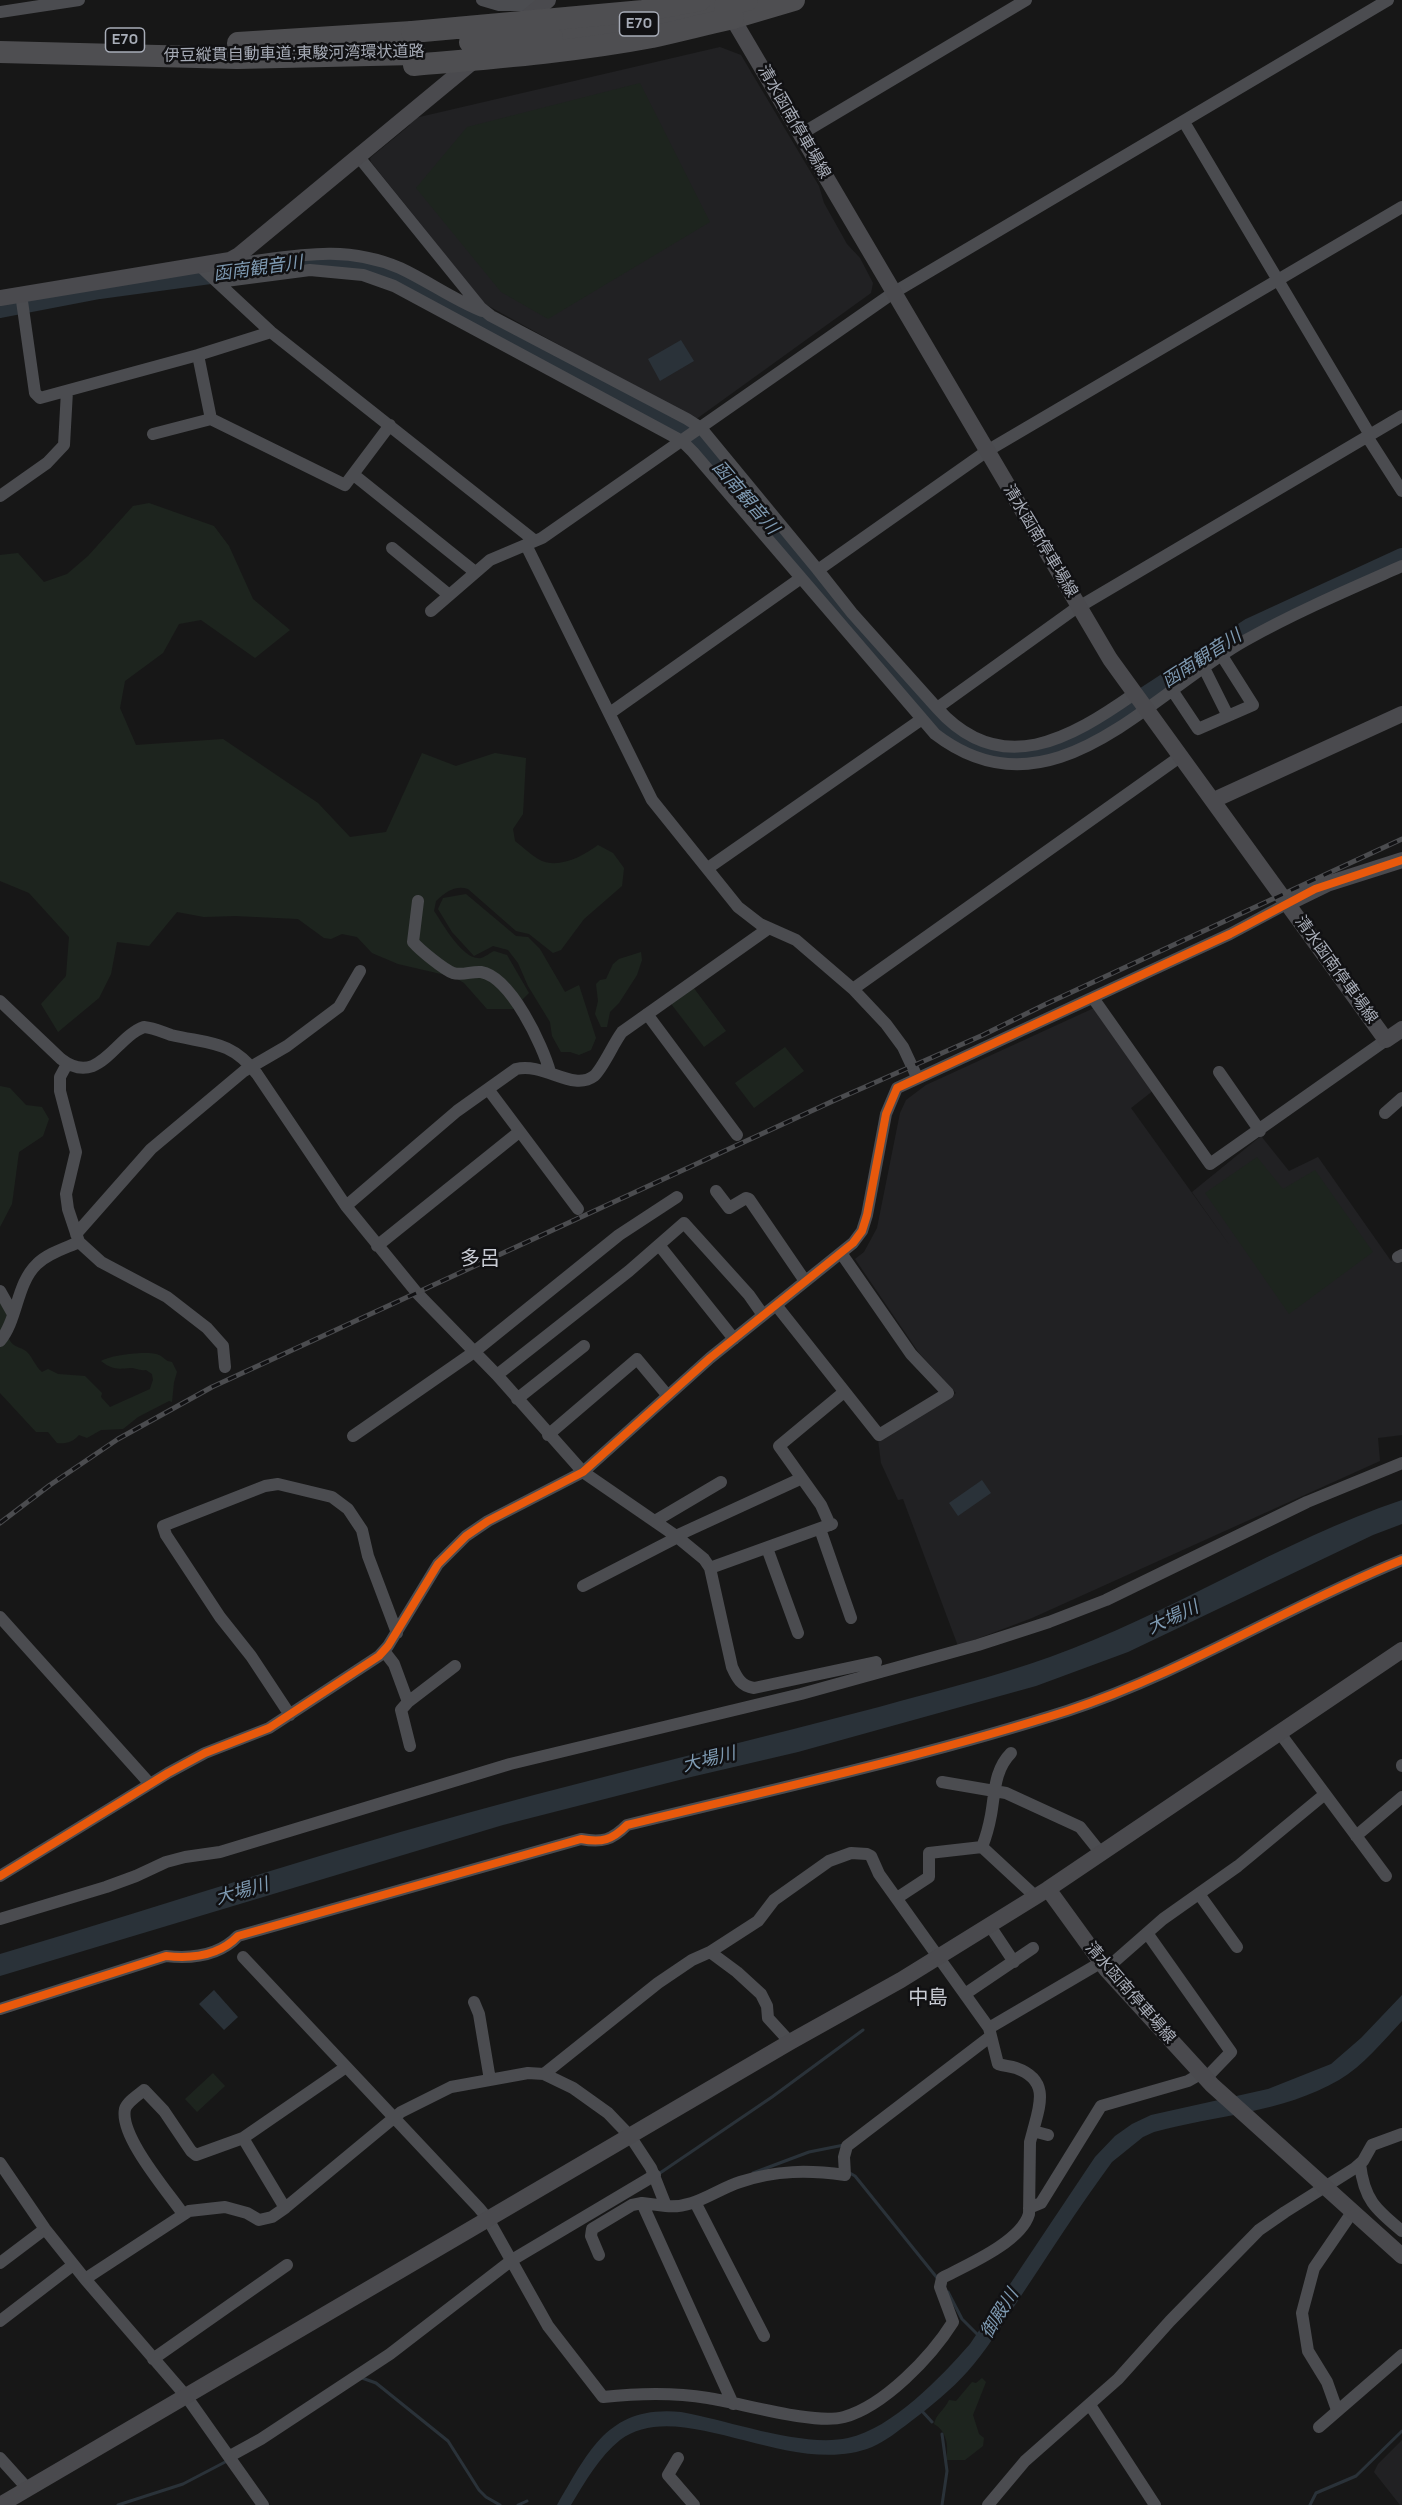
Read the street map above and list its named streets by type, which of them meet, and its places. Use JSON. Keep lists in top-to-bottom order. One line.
{"streets":{"highway":["E70","伊豆縦貫自動車道;東駿河湾環状道路"],"street":["清水函南停車場線"]},"districts":["多呂","中島"],"water":["函南観音川","大場川","御殿川"]}
